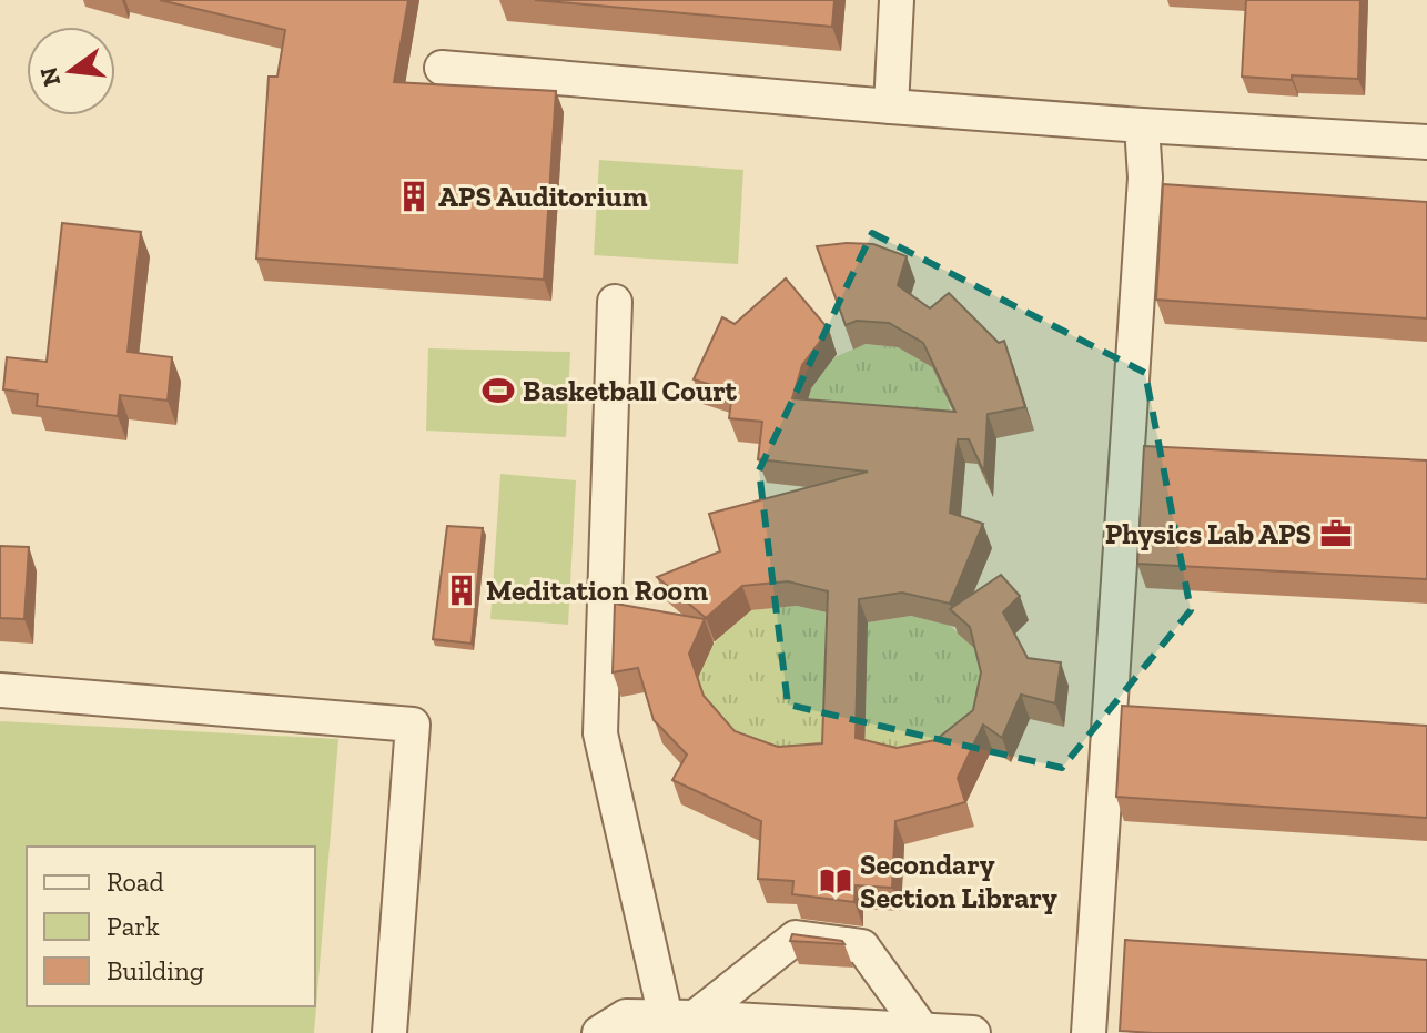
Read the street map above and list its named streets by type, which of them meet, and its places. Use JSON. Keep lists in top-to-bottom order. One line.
{"places":{"building":["APS Auditorium","Meditation Room"],"sports":["Basketball Court"],"office":["Physics Lab APS"],"library":["Secondary Section Library"]},"legend":["Road","Park","Building"],"north":"left"}
